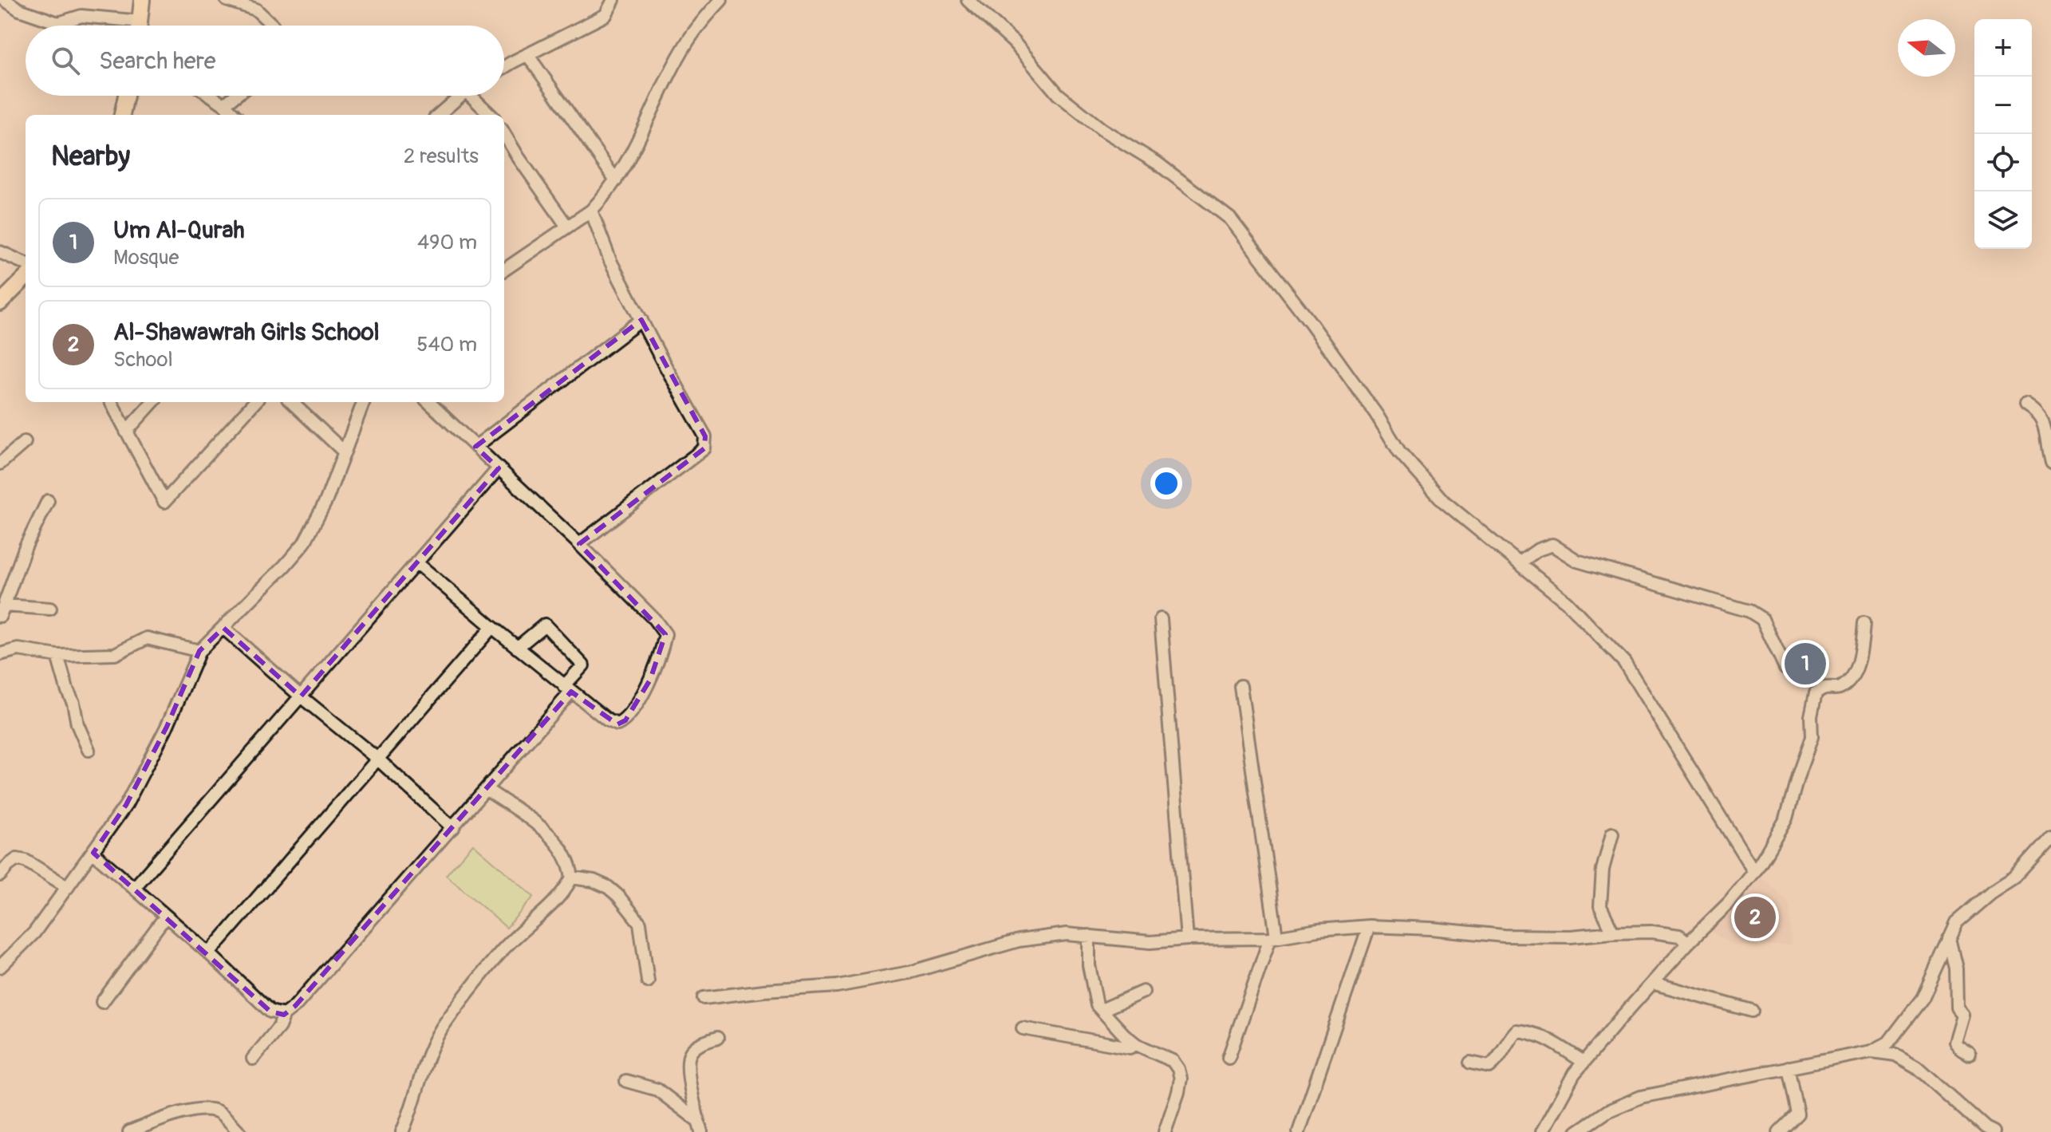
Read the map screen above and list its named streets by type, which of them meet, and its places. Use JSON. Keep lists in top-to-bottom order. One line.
{"north":"left","page":{"map_buttons":["+","−"],"search":"Search here","heading":["Nearby","2 results"],"list":[{"mark":"1","name":"Um Al-Qurah","note":"Mosque","value":"490 m"},{"mark":"2","name":"Al-Shawawrah Girls School","note":"School","value":"540 m"}],"pins":["1","2"]}}
